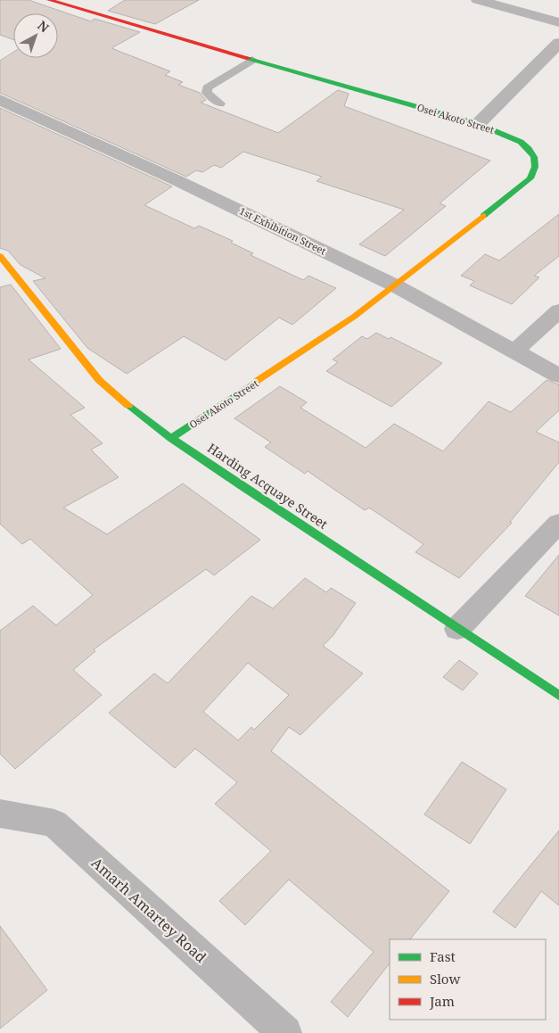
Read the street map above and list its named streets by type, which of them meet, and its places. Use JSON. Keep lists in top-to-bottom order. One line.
{"streets":{"street":["Osei Akoto Street","1st Exhibition Street","Harding Acquaye Street","Amarh Amartey Road"]},"crossings":[["Osei Akoto Street","1st Exhibition Street"],["Osei Akoto Street","Harding Acquaye Street"]],"legend":["Fast","Slow","Jam"],"north":"top right"}
